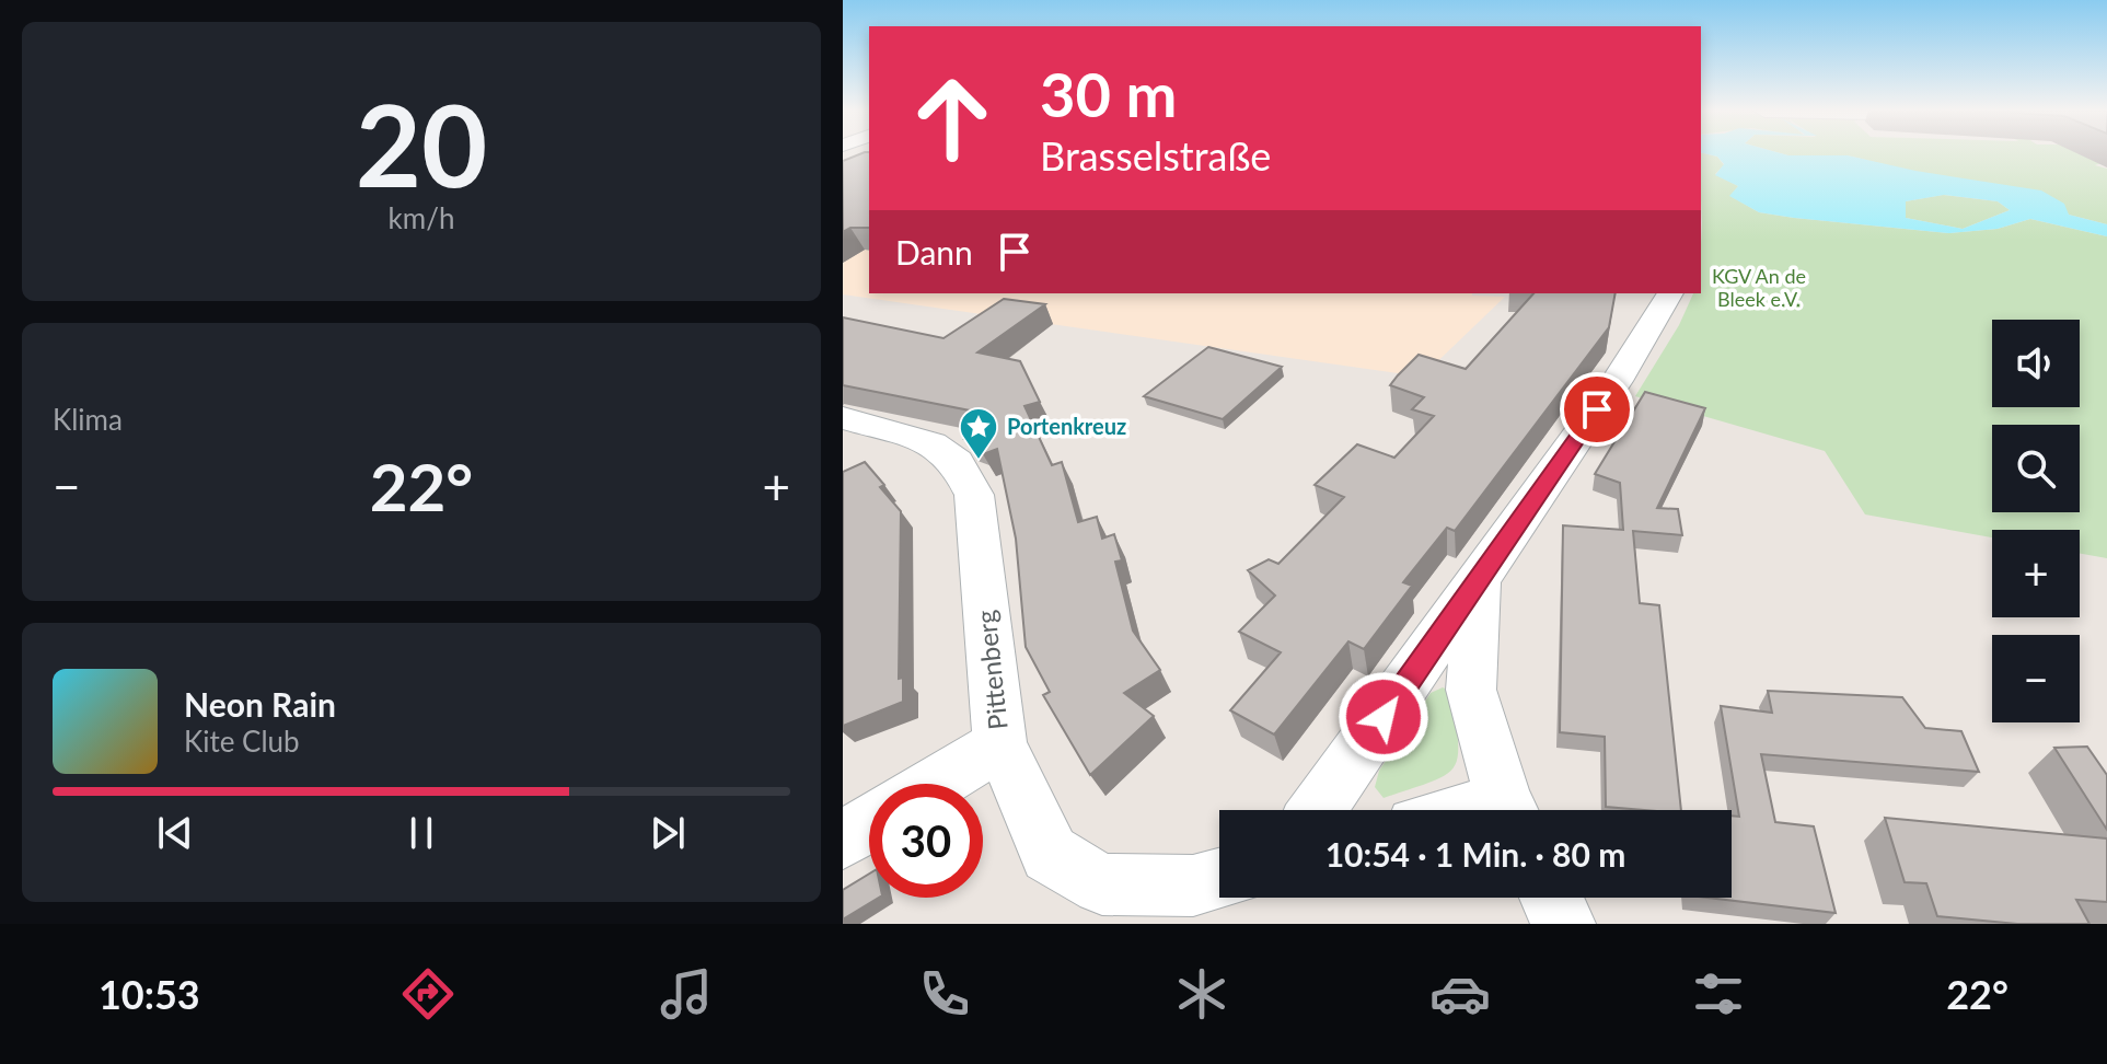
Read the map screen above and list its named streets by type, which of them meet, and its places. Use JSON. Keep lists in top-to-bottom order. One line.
{"streets":{"street":["Pittenberg"]},"parks":["KGV An de Bleek e.V."],"places":{"place":["Portenkreuz"]},"page":{"tile":[["20","km/h"],"Klima"],"turn":["30 m","Brasselstraße"],"then":"Dann","map_buttons":["+","−"],"heat":["−","22°","+"],"song":["Neon Rain","Kite Club"],"limit":"30","trip":"10:54 · 1 Min. · 80 m","tabs":["10:53","22°"]}}
